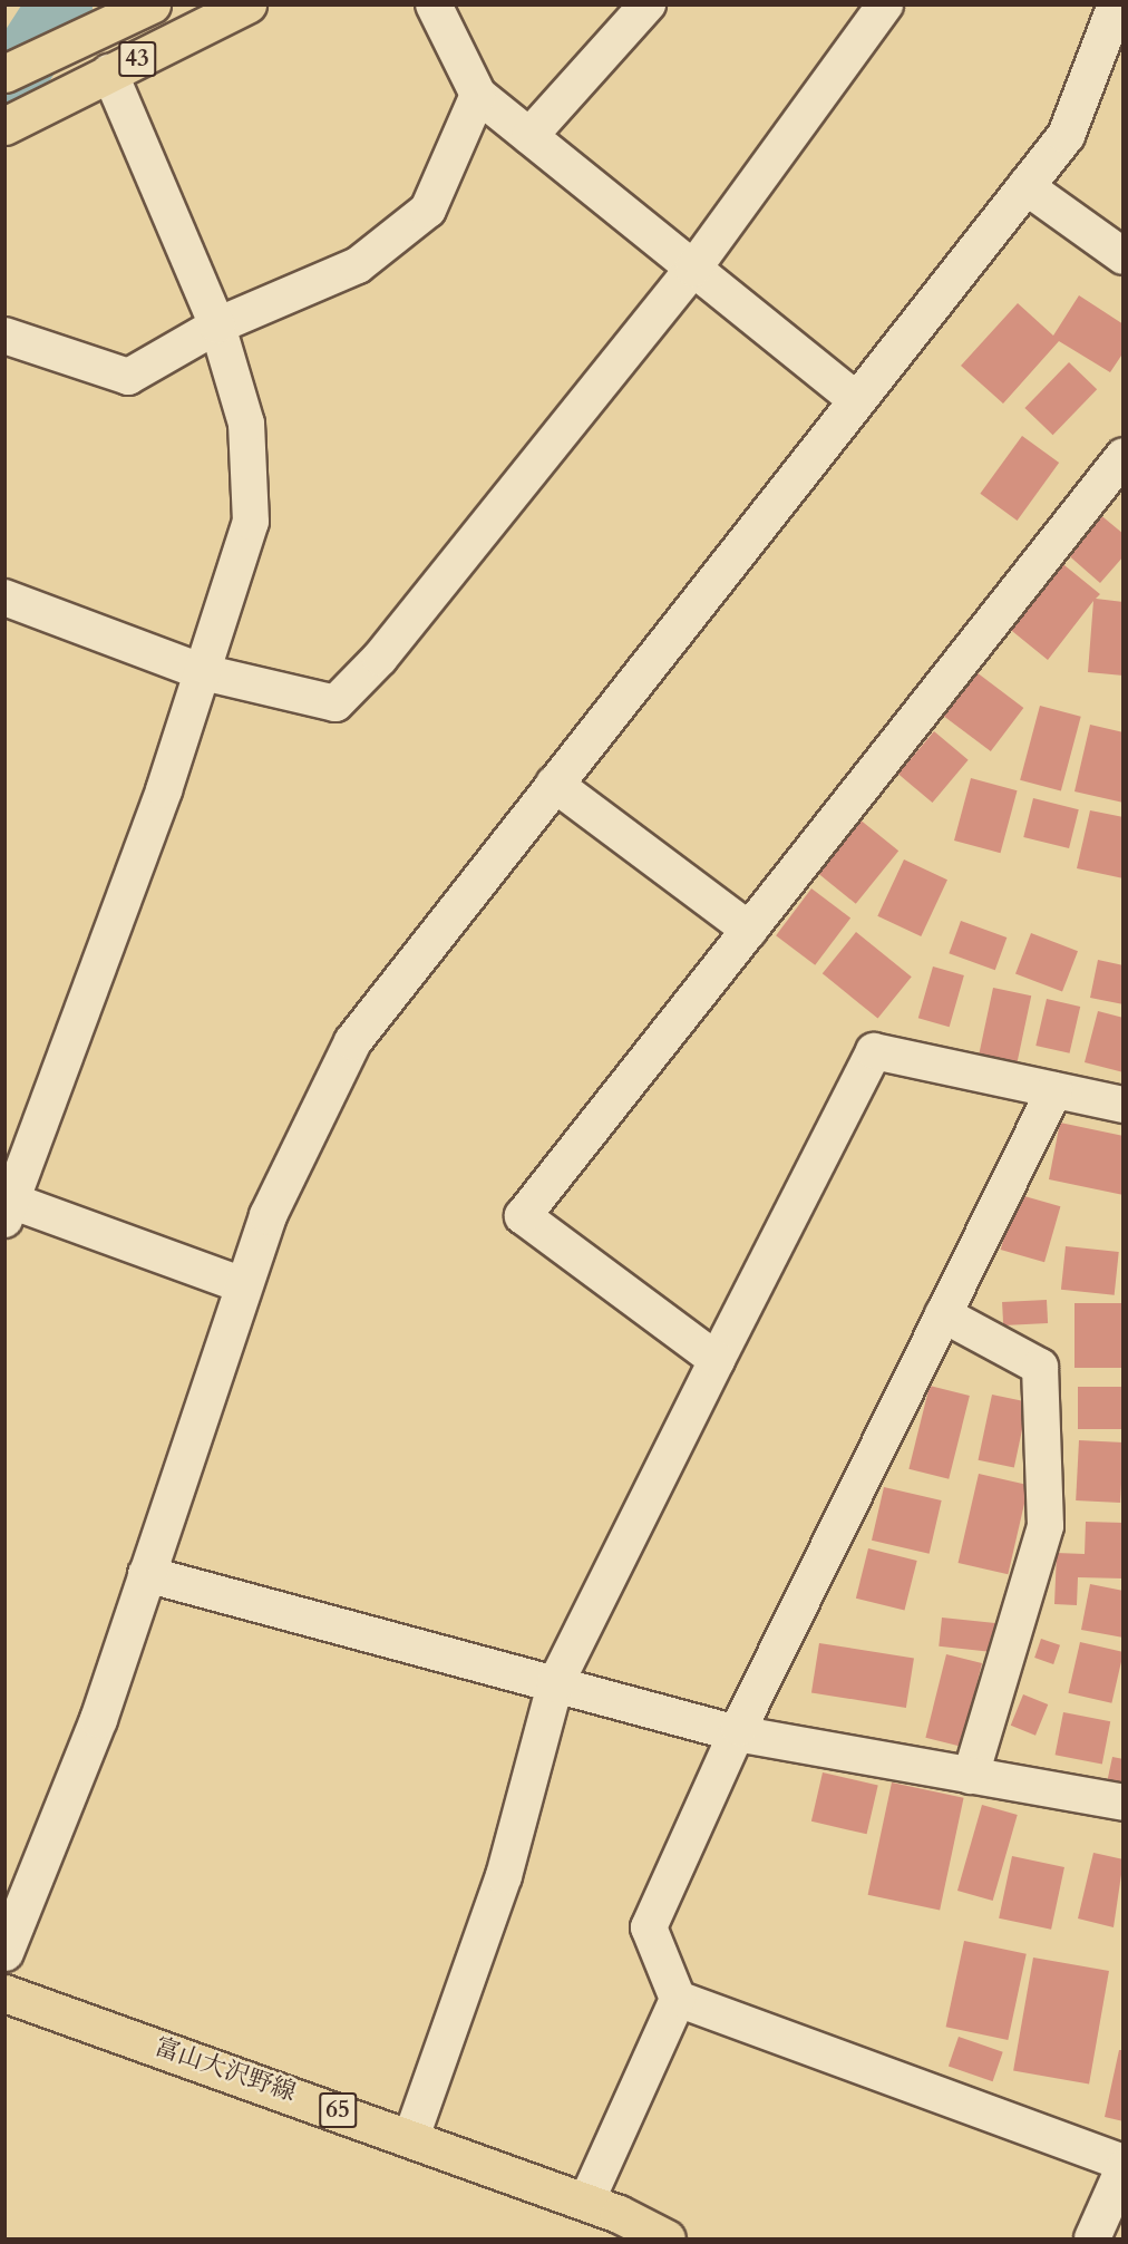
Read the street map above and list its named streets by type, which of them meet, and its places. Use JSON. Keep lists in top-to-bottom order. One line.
{"streets":{"main road":["43","富山大沢野線","65"]}}
